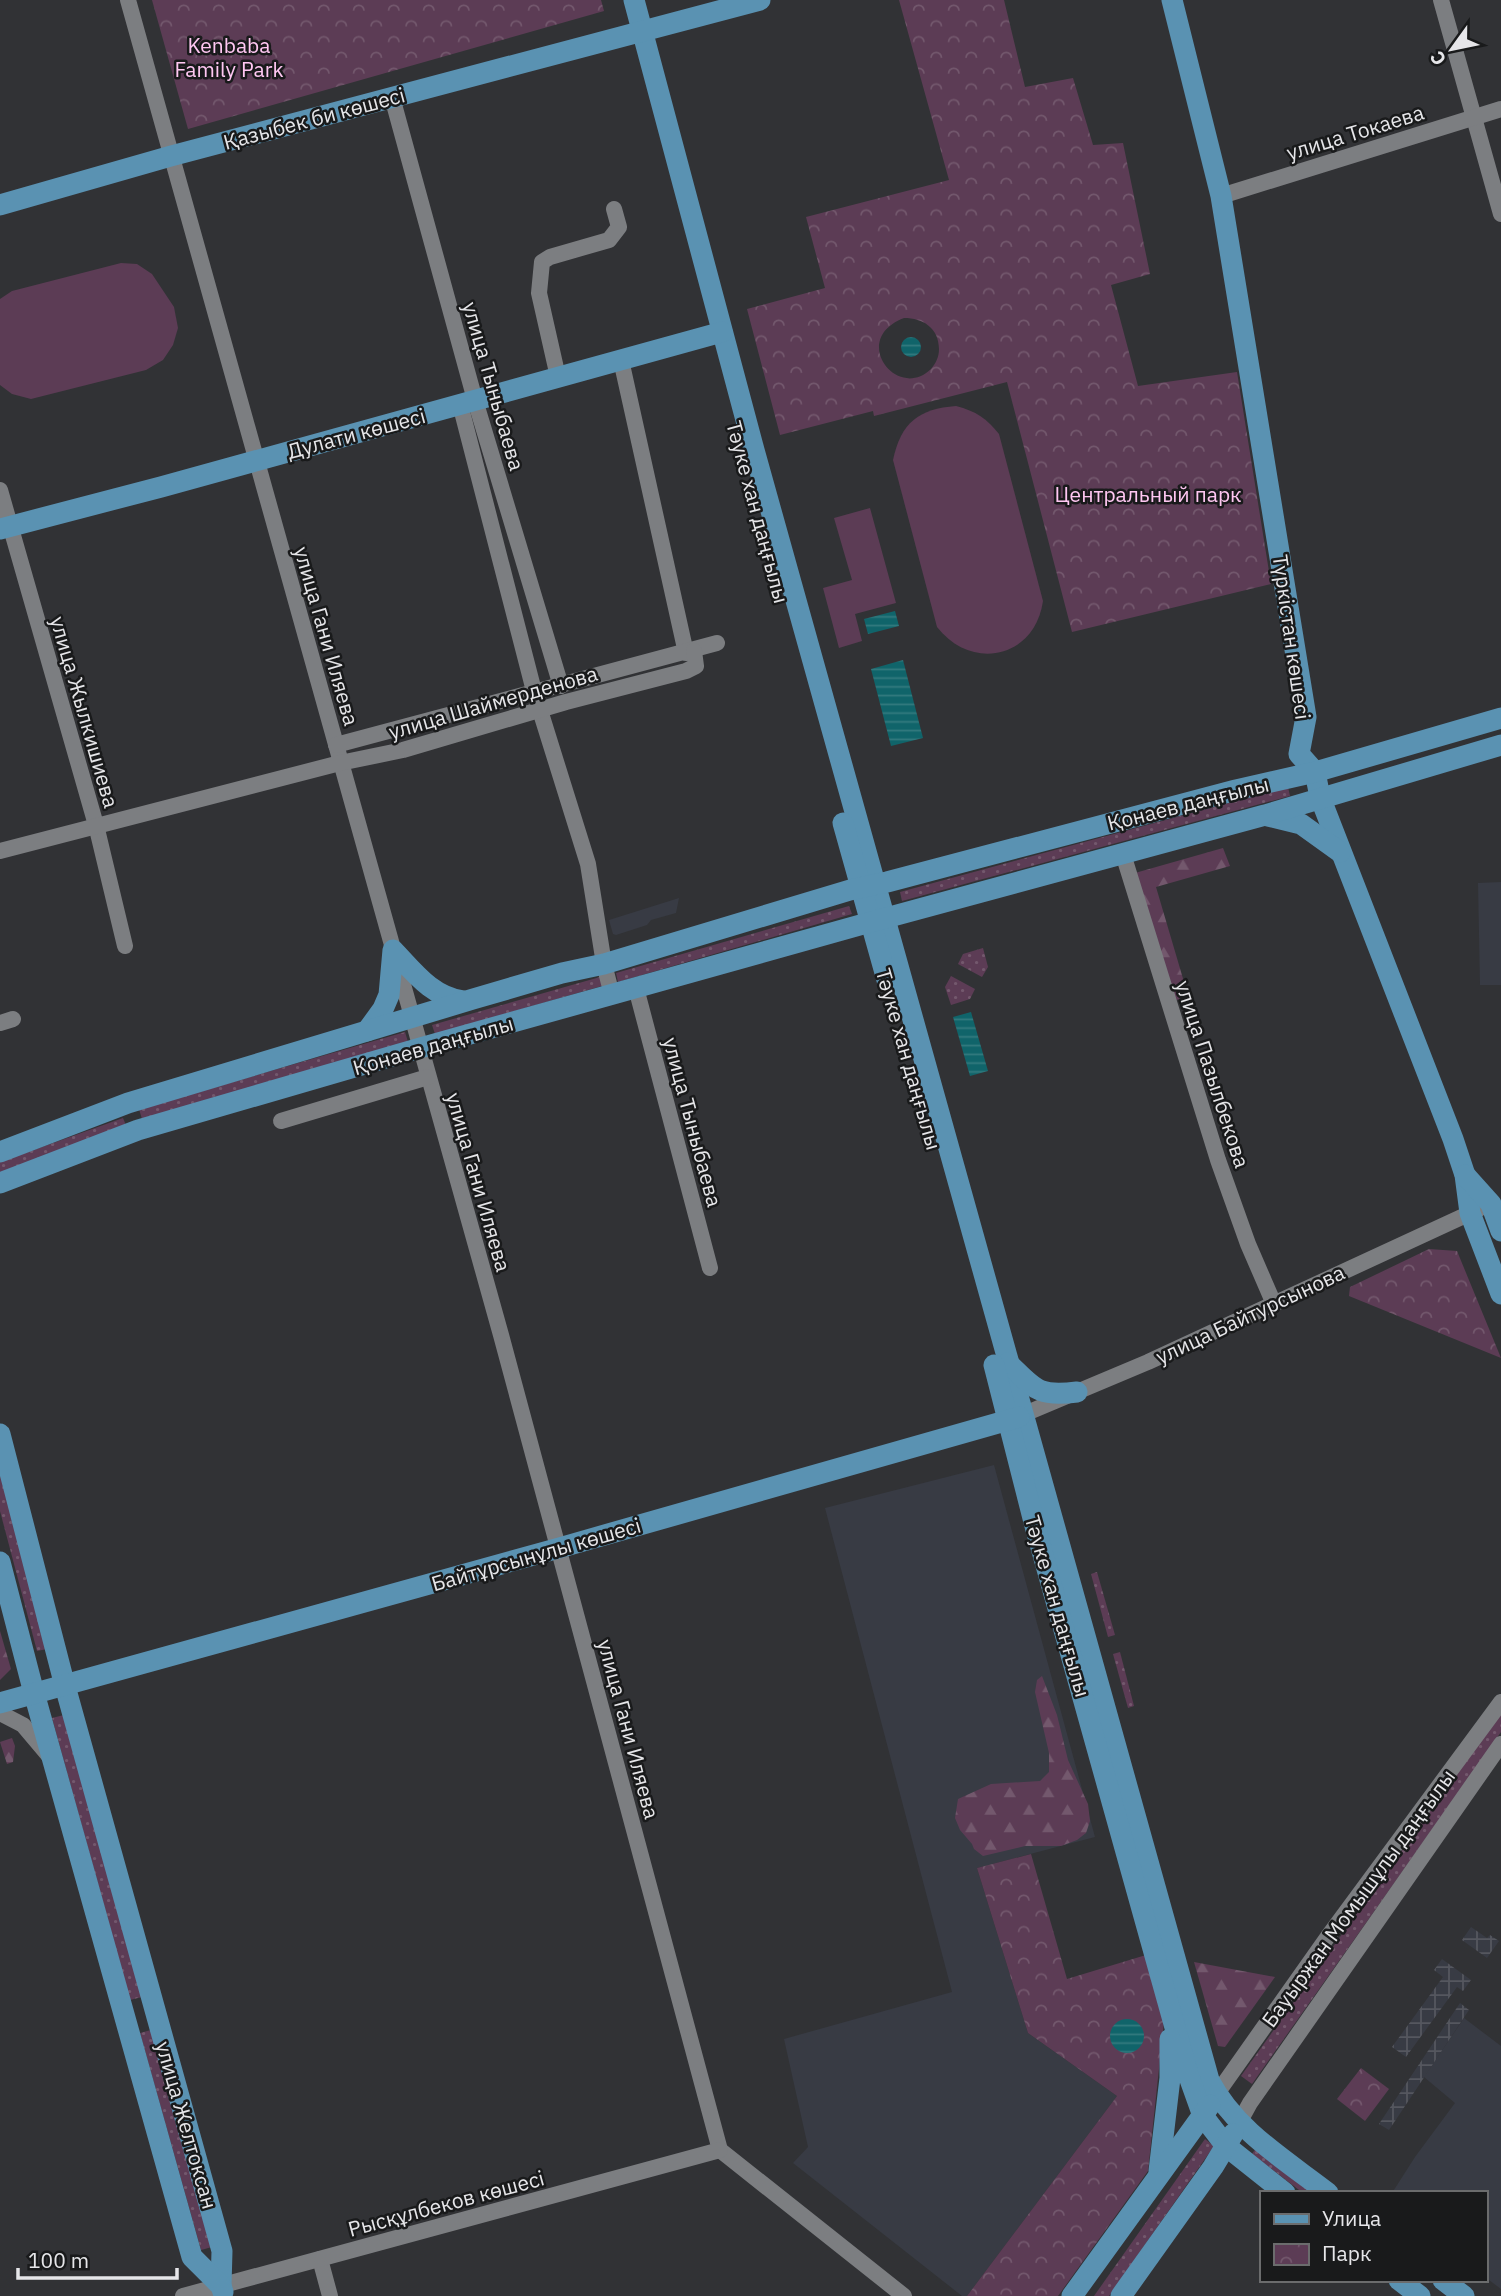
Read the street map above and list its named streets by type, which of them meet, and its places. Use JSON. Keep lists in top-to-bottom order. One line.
{"streets":{"main road":["Қазыбек би көшесі","Дулати көшесі","Тәуке хан даңғылы","Түркістан көшесі","Қонаев даңғылы","Байтұрсынұлы көшесі","улица Желтоксан"],"street":["улица Токаева","улица Тыныбаева","улица Гани Иляева","улица Шаймерденова","улица Жылкишиева","улица Пазылбекова","улица Байтурсынова","Бауыржан Момышұлы даңғылы","Рысқұлбеков көшесі"]},"crossings":[["Қазыбек би көшесі","улица Тыныбаева"],["Қазыбек би көшесі","Тәуке хан даңғылы"],["Қазыбек би көшесі","улица Гани Иляева"],["улица Токаева","Түркістан көшесі"],["улица Тыныбаева","Дулати көшесі"],["улица Тыныбаева","улица Шаймерденова"],["улица Тыныбаева","Қонаев даңғылы"],["Дулати көшесі","Тәуке хан даңғылы"],["Дулати көшесі","улица Гани Иляева"],["Дулати көшесі","улица Жылкишиева"],["Тәуке хан даңғылы","Қонаев даңғылы"],["Тәуке хан даңғылы","улица Байтурсынова"],["Тәуке хан даңғылы","Байтұрсынұлы көшесі"],["Тәуке хан даңғылы","Бауыржан Момышұлы даңғылы"],["улица Гани Иляева","улица Шаймерденова"],["улица Гани Иляева","Қонаев даңғылы"],["улица Гани Иляева","Байтұрсынұлы көшесі"],["улица Гани Иляева","Рысқұлбеков көшесі"],["Түркістан көшесі","Қонаев даңғылы"],["Түркістан көшесі","улица Байтурсынова"],["улица Шаймерденова","улица Жылкишиева"],["Қонаев даңғылы","улица Пазылбекова"],["улица Пазылбекова","улица Байтурсынова"],["улица Байтурсынова","Байтұрсынұлы көшесі"],["Байтұрсынұлы көшесі","улица Желтоксан"],["улица Желтоксан","Рысқұлбеков көшесі"]],"parks":["Kenbaba Family Park","Центральный парк"],"legend":["Улица","Парк"],"scale_bar":"100 m","north":"bottom left"}
